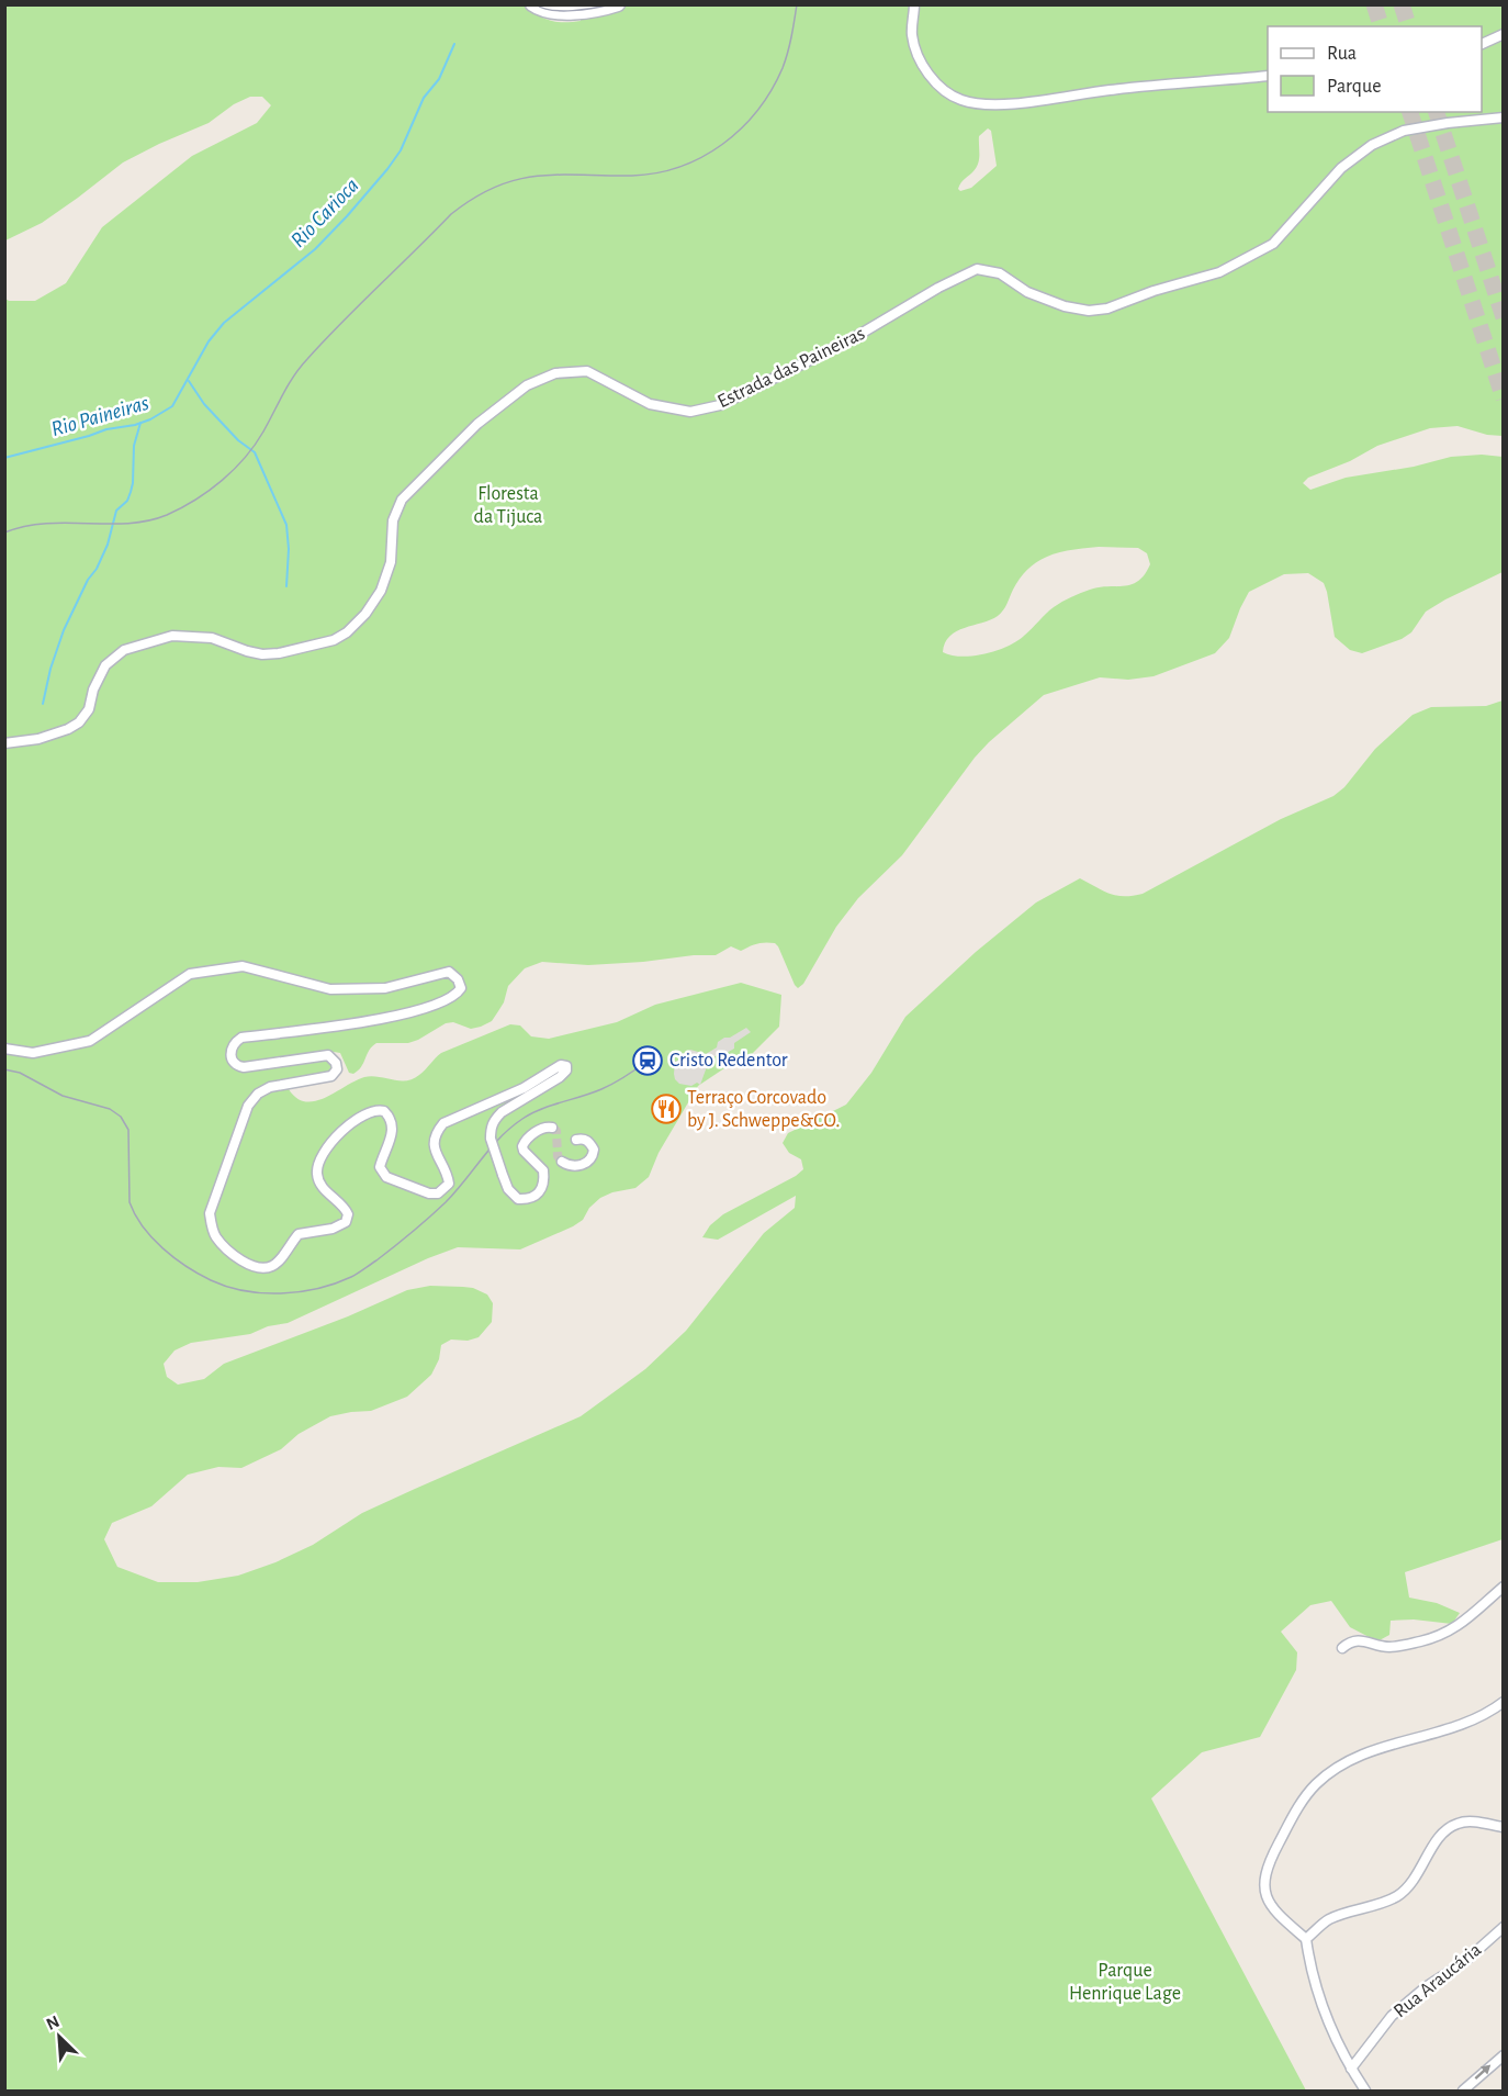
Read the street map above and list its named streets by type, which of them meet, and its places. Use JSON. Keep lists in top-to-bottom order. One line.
{"streets":{"street":["Estrada das Paineiras","Rua Araucária"]},"water":["Rio Carioca","Rio Paineiras"],"parks":["Floresta da Tijuca","Parque Henrique Lage"],"places":{"station":["Cristo Redentor"],"restaurant":["Terraço Corcovado by J. Schweppe&CO."]},"legend":["Rua","Parque"],"north":"top left"}
